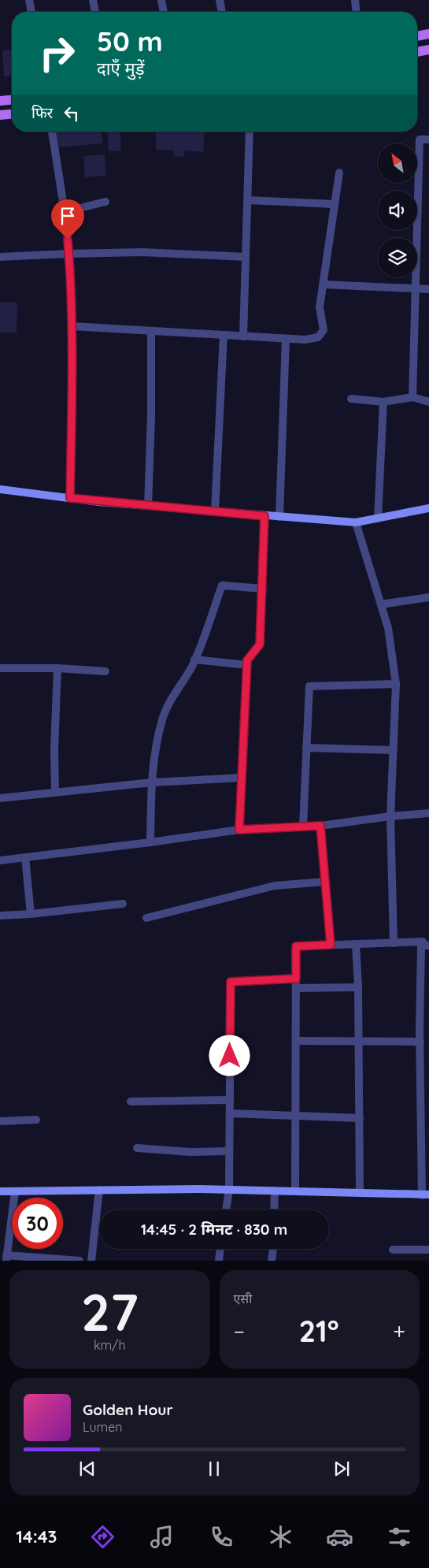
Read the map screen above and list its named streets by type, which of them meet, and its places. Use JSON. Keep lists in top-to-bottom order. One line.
{"north":"top left","page":{"turn":["50 m","दाएँ मुड़ें"],"then":"फिर","limit":"30","trip":"14:45 · 2 मिनट · 830 m","tile":[["27","km/h"],"एसी"],"heat":["−","21°","+"],"song":["Golden Hour","Lumen"],"tabs":"14:43"}}
